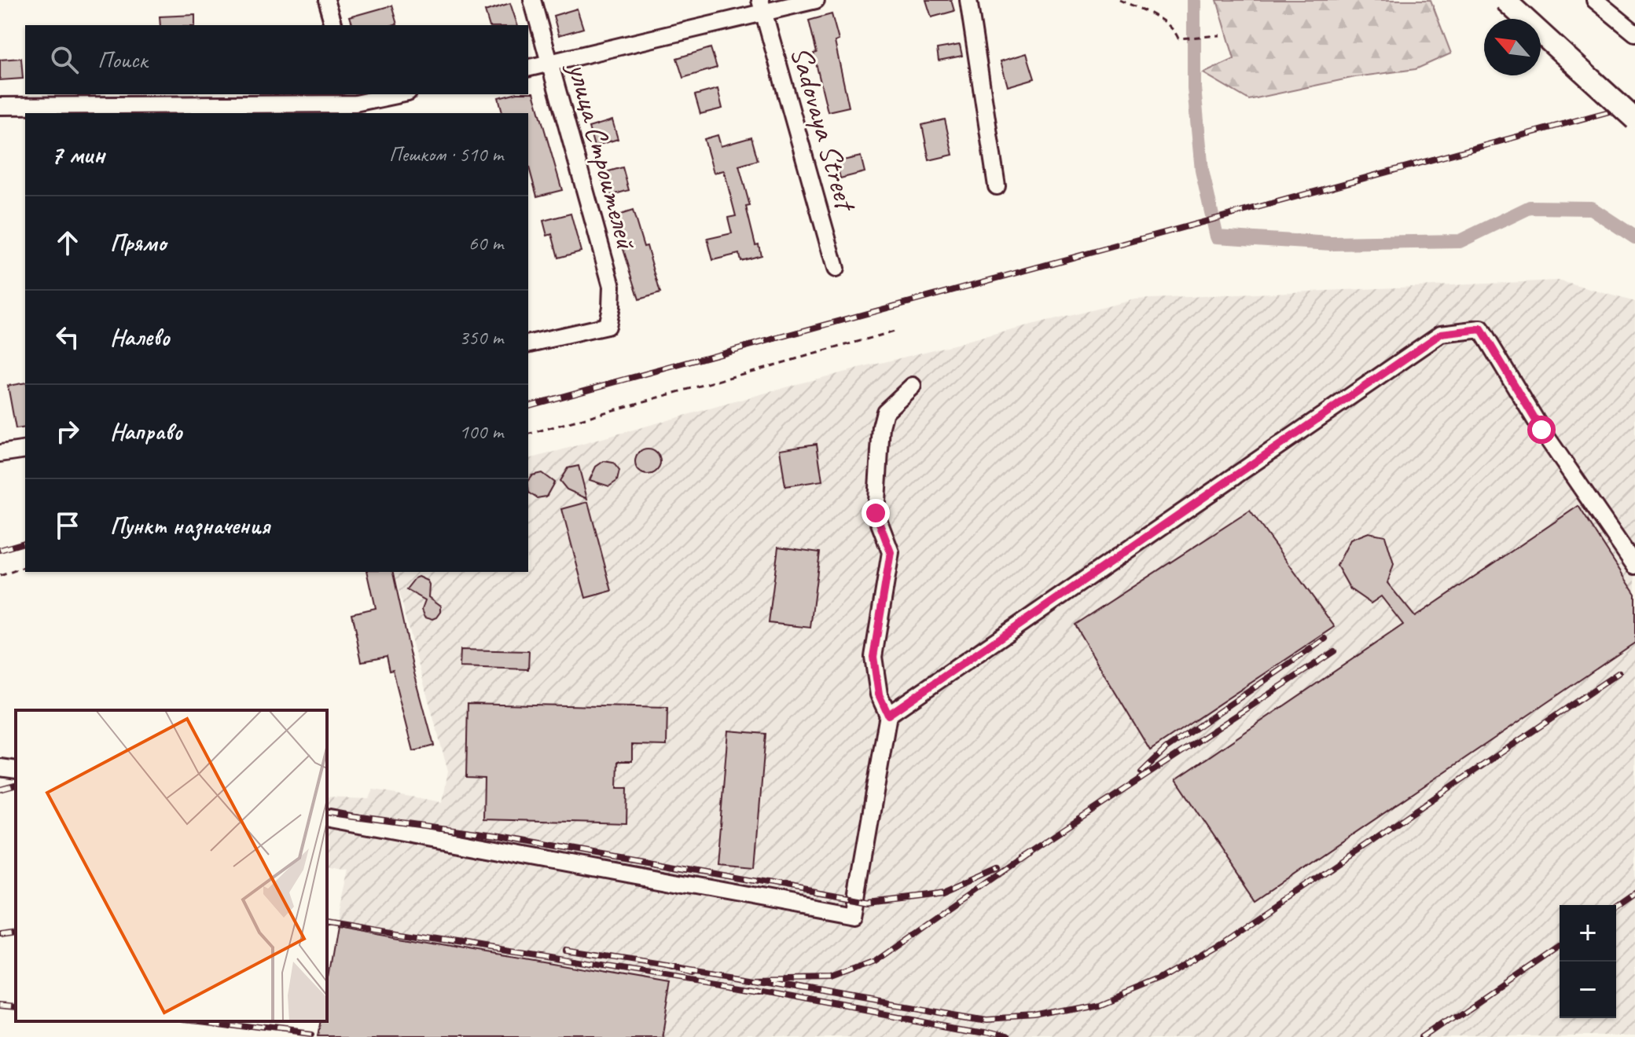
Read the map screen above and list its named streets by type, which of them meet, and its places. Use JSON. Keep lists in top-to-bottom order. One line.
{"streets":{"street":["Sadovaya Street","улица Строителей"]},"north":"top left","page":{"search":"Поиск","heading":["7 мин","Пешком · 510 m"],"list":[["Прямо","60 m"],["Налево","350 m"],["Направо","100 m"],"Пункт назначения"],"map_buttons":["+","−"]}}
